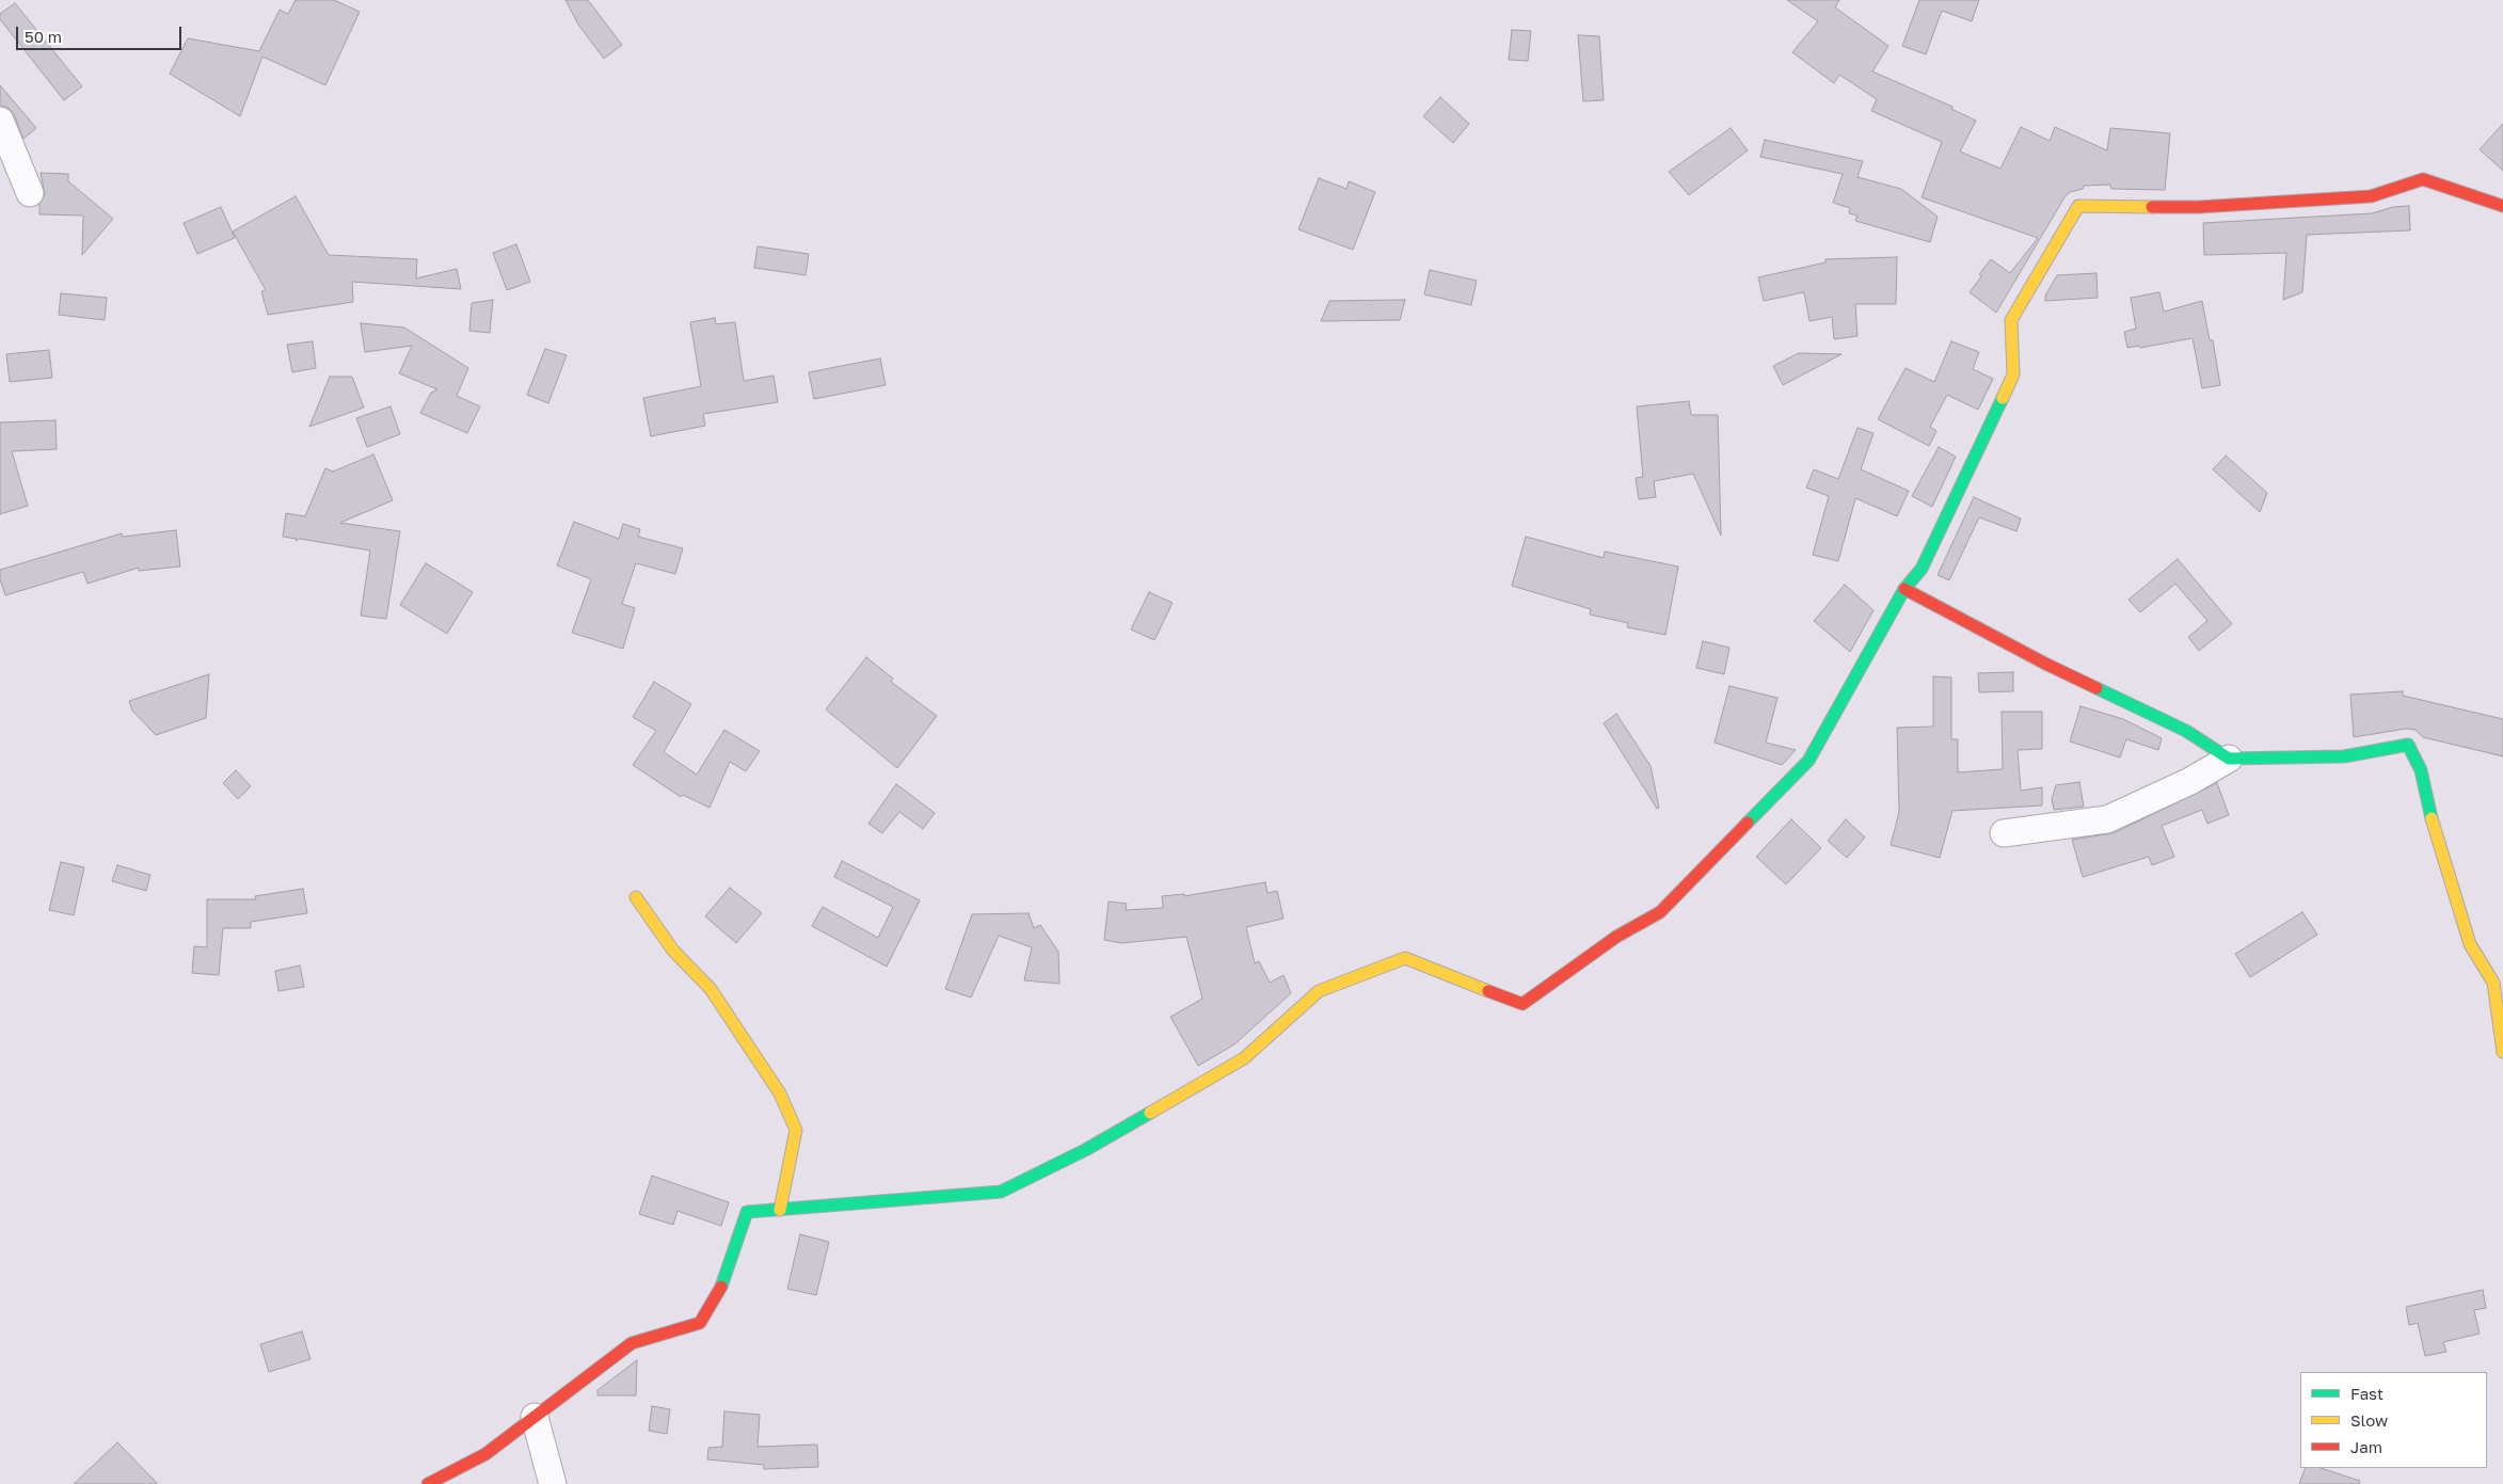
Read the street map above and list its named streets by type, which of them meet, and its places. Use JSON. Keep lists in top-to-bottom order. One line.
{"legend":["Fast","Slow","Jam"],"scale_bar":"50 m"}
